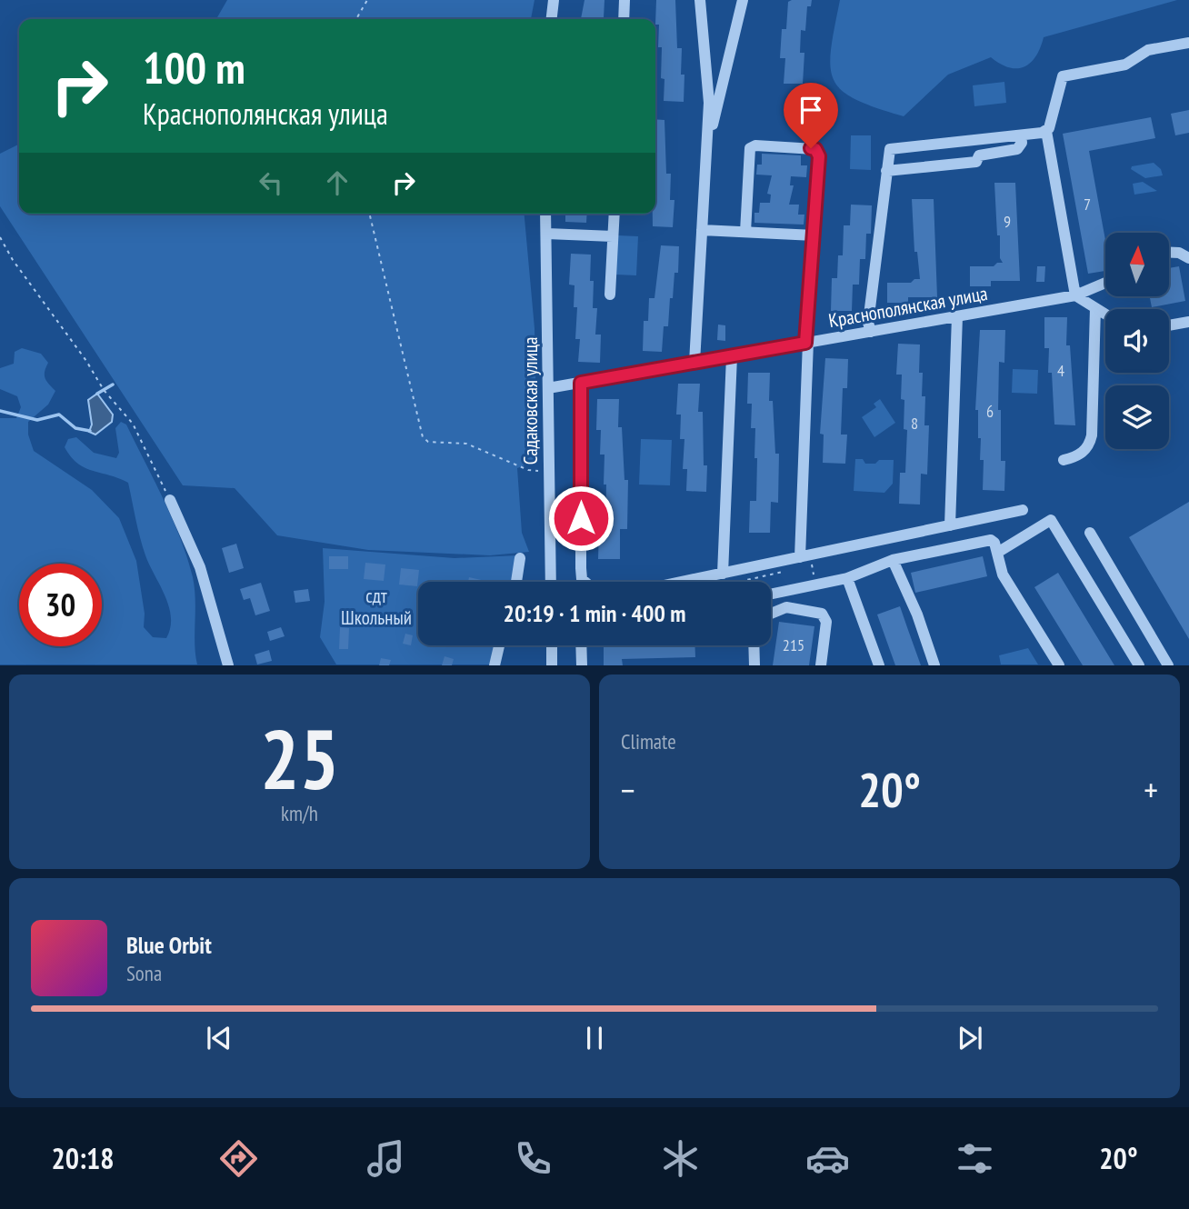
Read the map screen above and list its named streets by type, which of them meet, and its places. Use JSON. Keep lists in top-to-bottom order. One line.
{"streets":{"street":["Краснополянская улица","Садаковская улица"]},"crossings":[["Краснополянская улица","Садаковская улица"]],"parks":["сдт Школьный"],"house_numbers":["7","9","4","6","8","215"],"north":"top","page":{"turn":["100 m","Краснополянская улица"],"limit":"30","trip":"20:19 · 1 min · 400 m","tile":[["25","km/h"],"Climate"],"heat":["−","20°","+"],"song":["Blue Orbit","Sona"],"tabs":["20:18","20°"]}}
